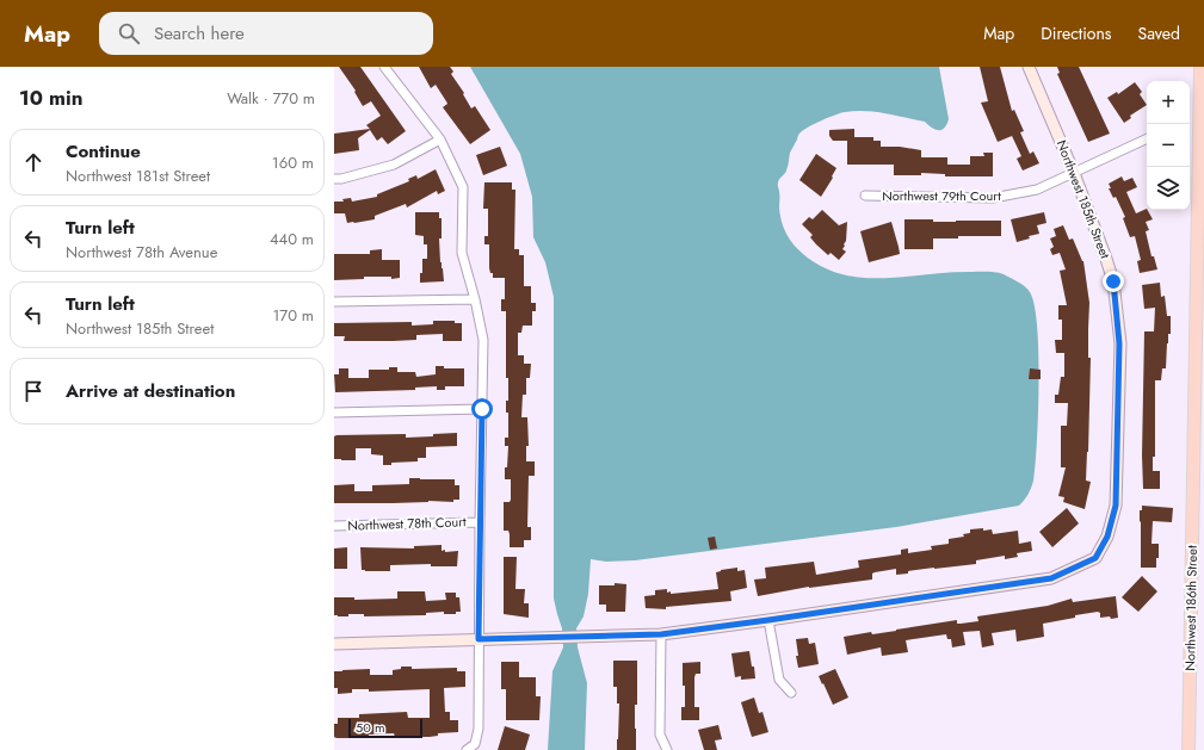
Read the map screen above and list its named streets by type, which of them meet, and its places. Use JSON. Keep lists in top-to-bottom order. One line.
{"streets":{"main road":["Northwest 186th Street"],"street":["Northwest 79th Court","Northwest 185th Street","Northwest 78th Court"]},"crossings":[["Northwest 79th Court","Northwest 185th Street"]],"scale_bar":"50 m","page":{"header":"Map","search":"Search here","nav":["Map","Directions","Saved"],"heading":["10 min","Walk · 770 m"],"map_buttons":["+","−"],"list":[["Continue","Northwest 181st Street","160 m"],["Turn left","Northwest 78th Avenue","440 m"],["Turn left","Northwest 185th Street","170 m"],"Arrive at destination"],"scale":"50 m"}}
